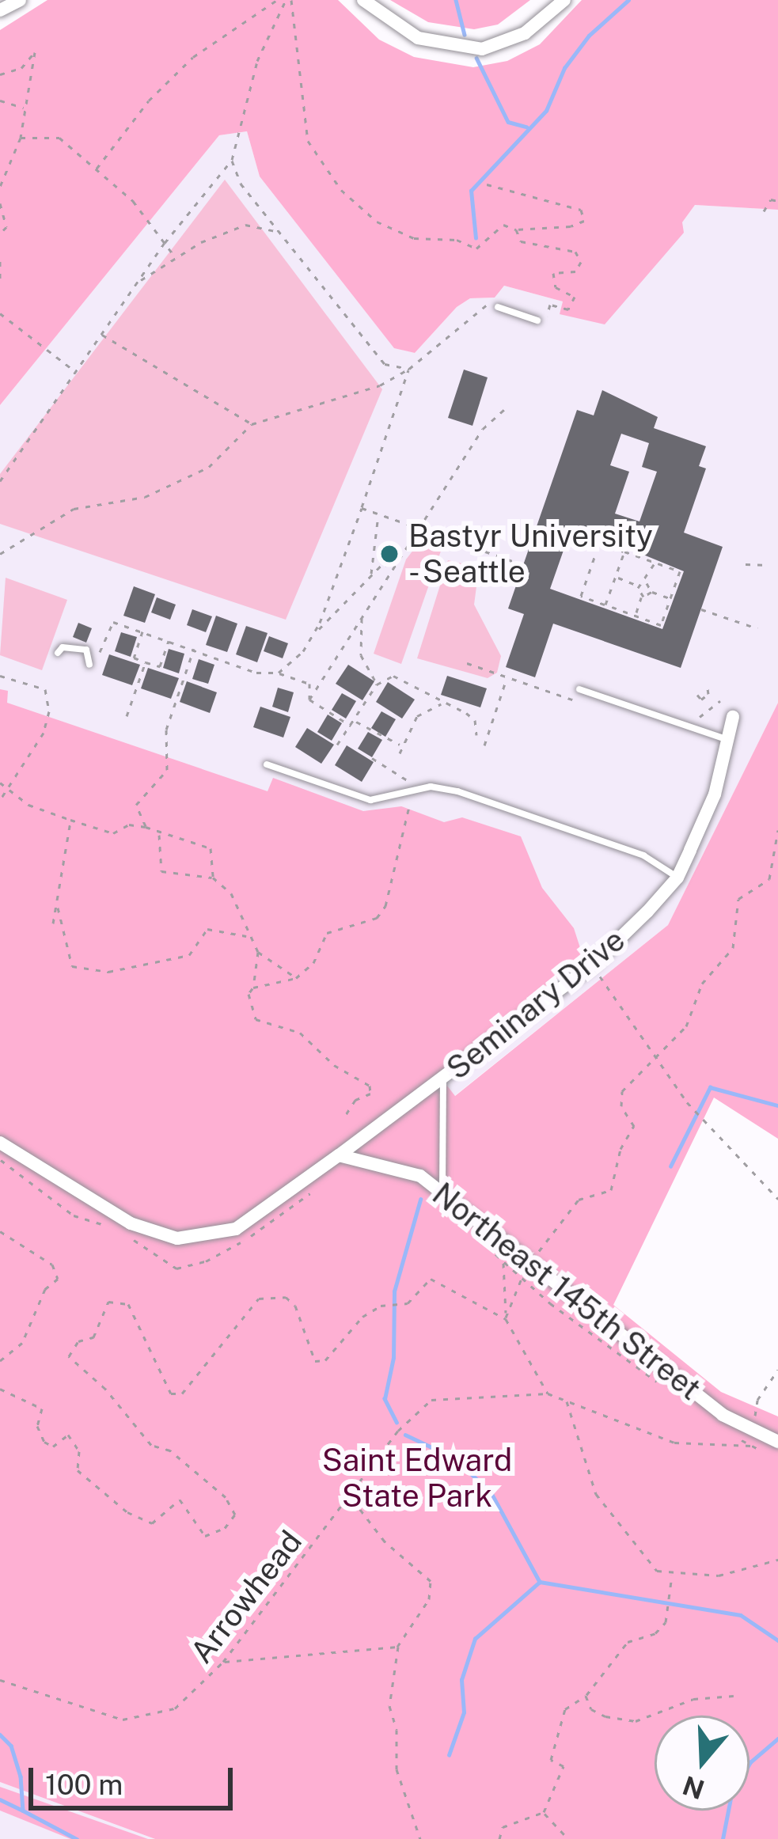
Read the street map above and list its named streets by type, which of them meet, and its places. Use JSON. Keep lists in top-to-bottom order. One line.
{"streets":{"street":["Seminary Drive","Northeast 145th Street"],"path":["Arrowhead"]},"crossings":[["Seminary Drive","Northeast 145th Street"]],"parks":["Saint Edward State Park"],"places":["Bastyr University - Seattle"],"scale_bar":"100 m","north":"bottom"}
